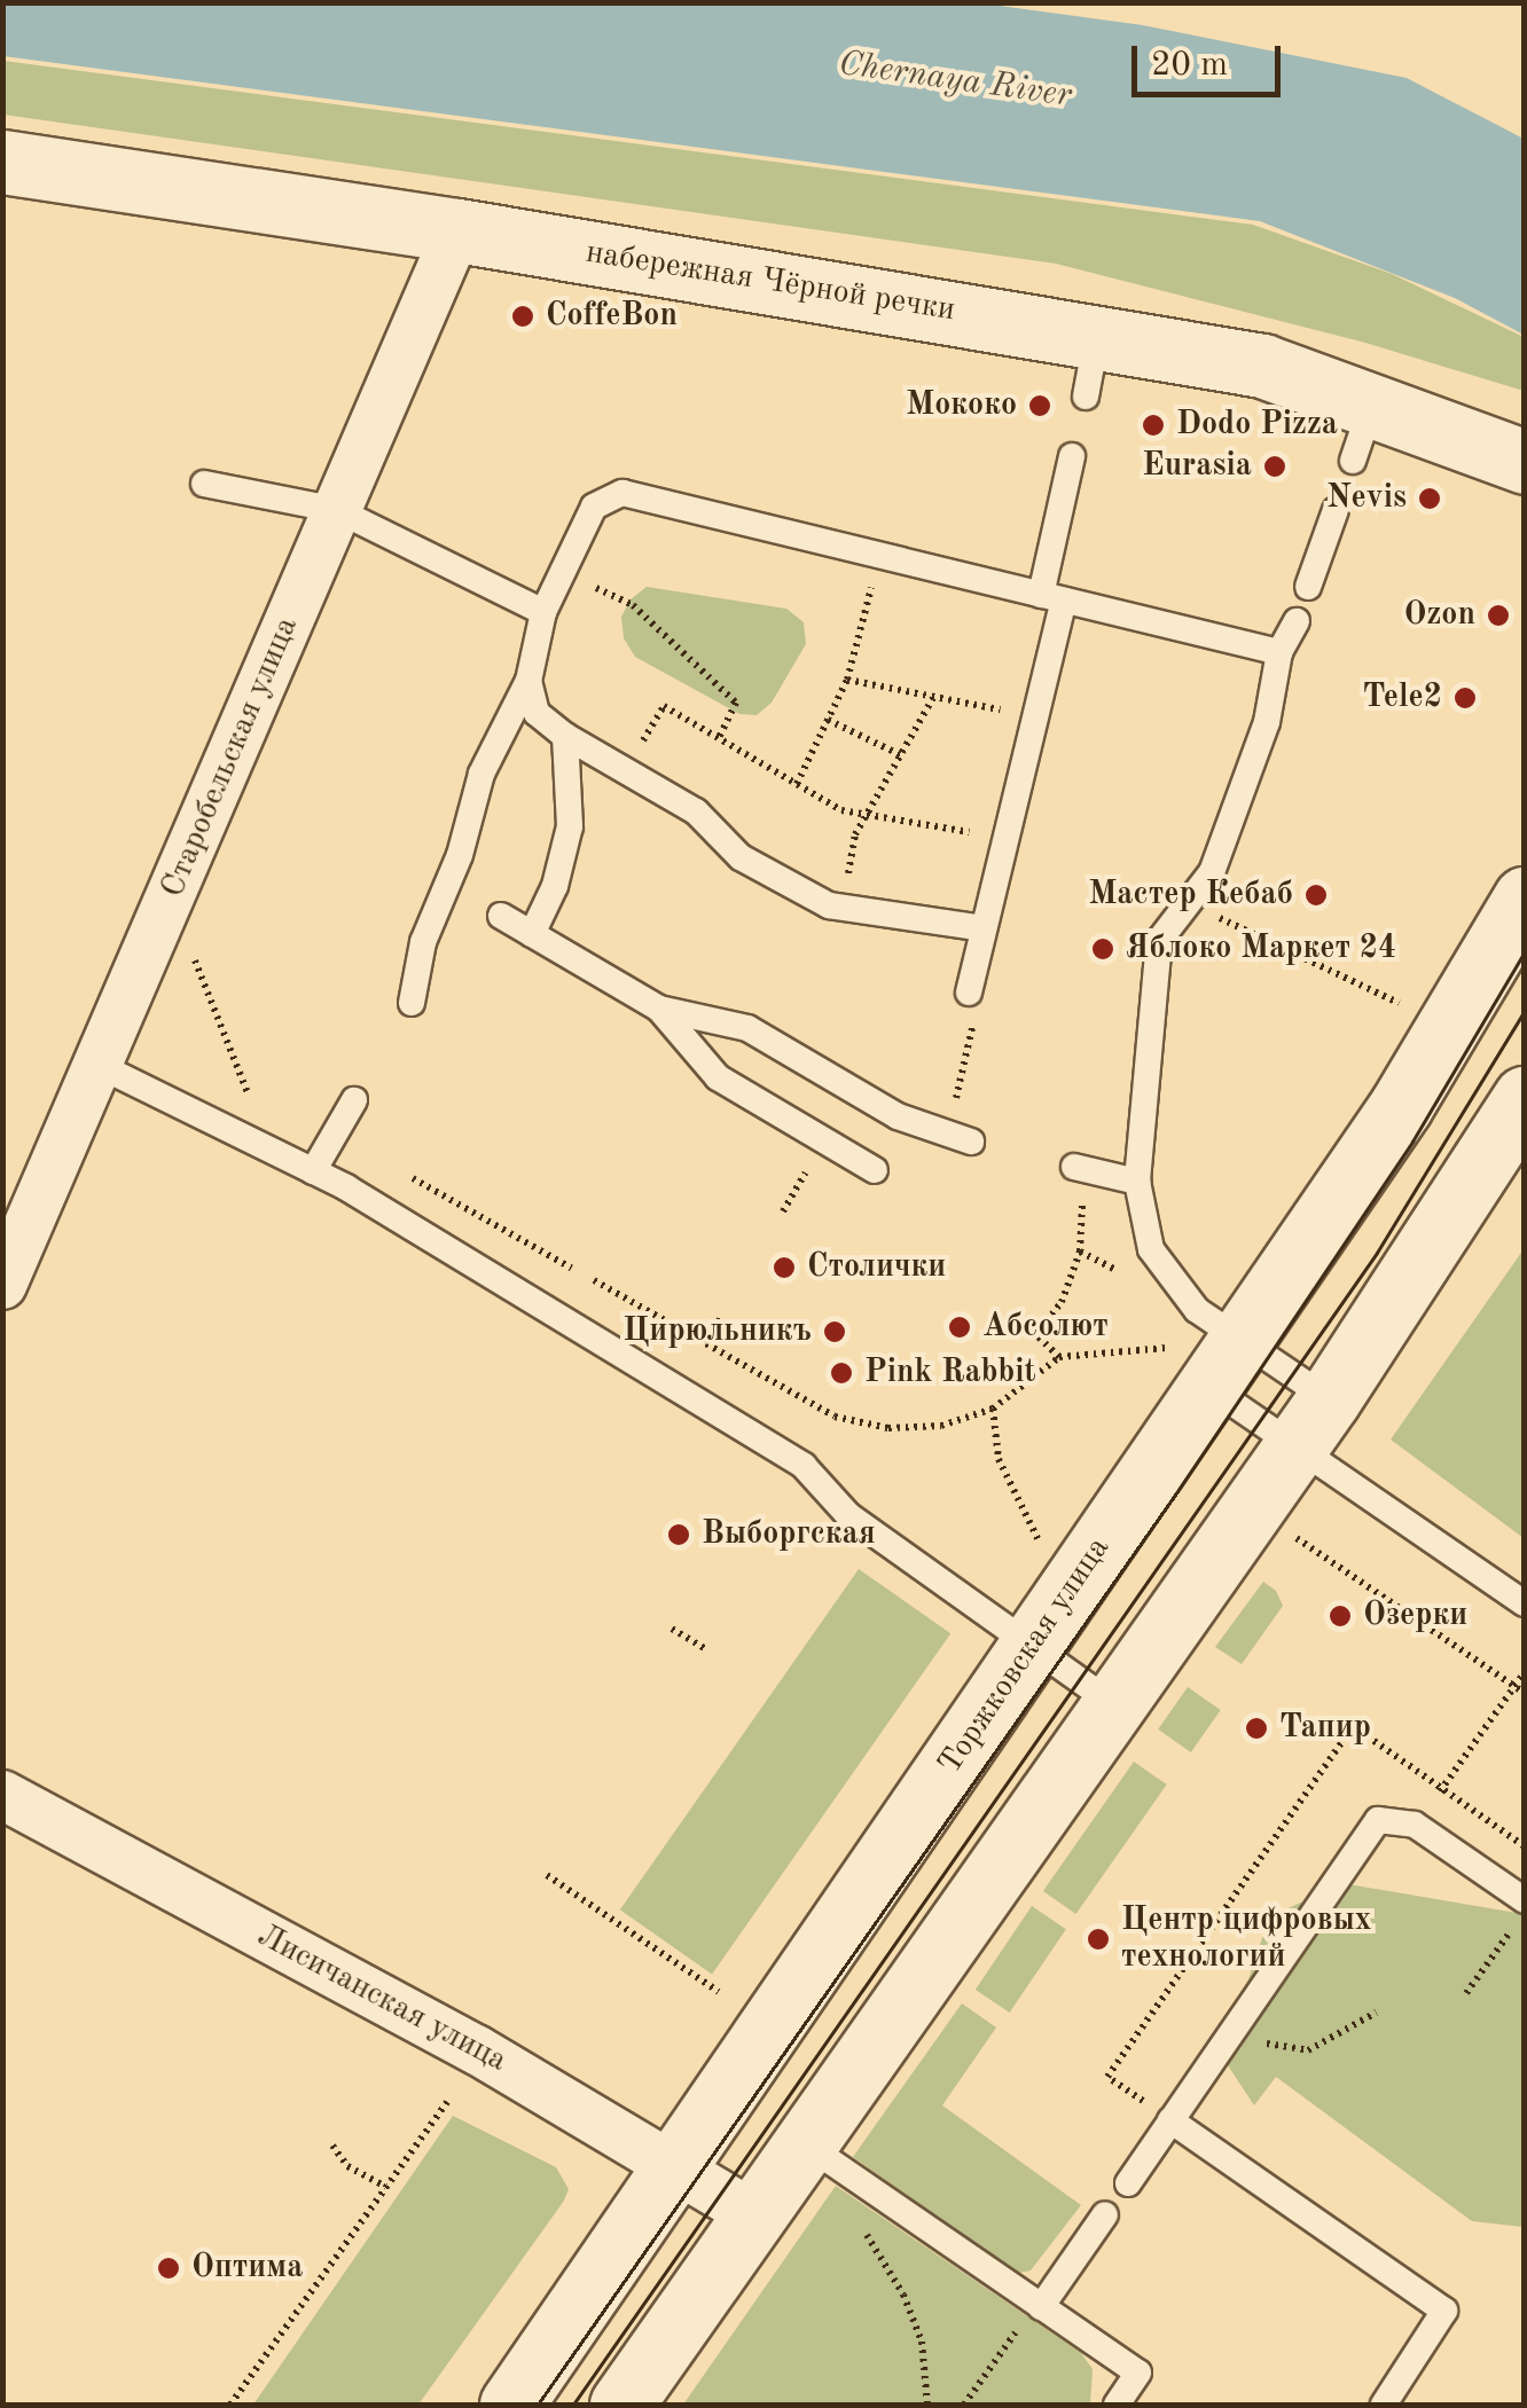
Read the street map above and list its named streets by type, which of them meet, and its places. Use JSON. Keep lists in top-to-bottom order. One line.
{"streets":{"main road":["набережная Чёрной речки","Торжковская улица"],"street":["Старобельская улица","Лисичанская улица"]},"crossings":[["набережная Чёрной речки","Старобельская улица"],["Торжковская улица","Лисичанская улица"]],"water":["Chernaya River"],"places":["CoffeBon","Мококо","Dodo Pizza","Eurasia","Nevis","Ozon","Tele2","Мастер Кебаб","Яблоко Маркет 24","Столички","Абсолют","Цирюльникъ","Pink Rabbit","Выборгская","Озерки","Тапир","Центр цифровых технологий","Оптима"],"scale_bar":"20 m"}
